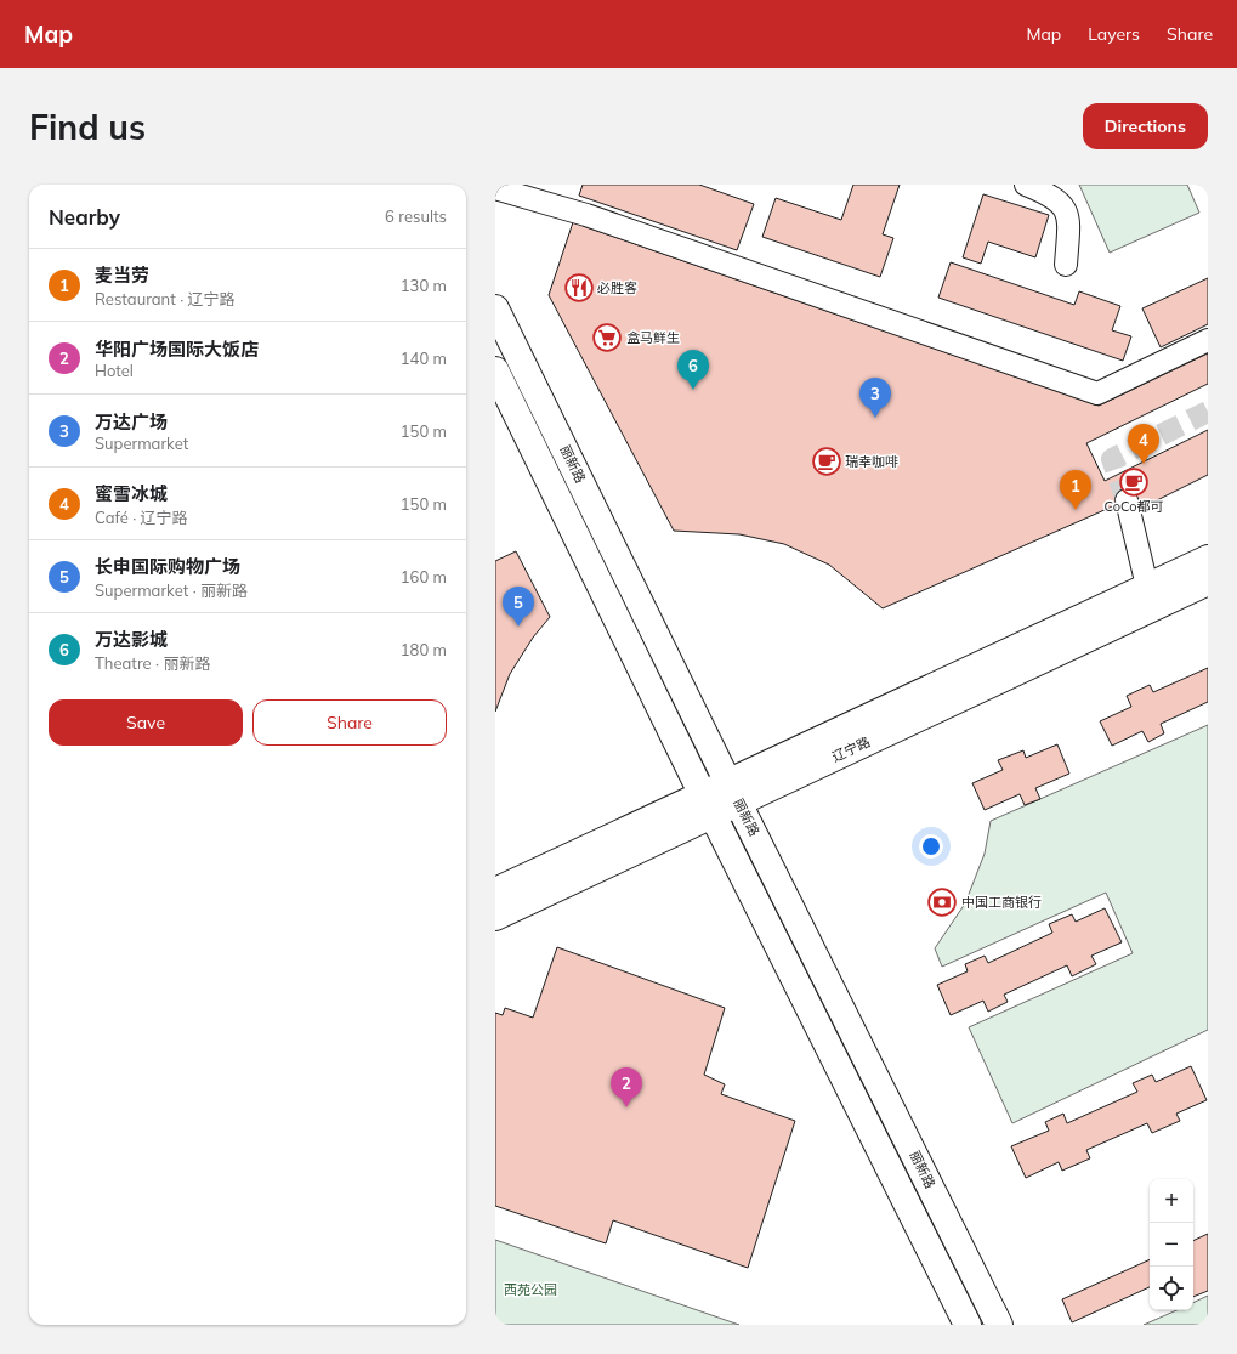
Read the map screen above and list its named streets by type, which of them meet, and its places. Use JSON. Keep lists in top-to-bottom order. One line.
{"streets":{"main road":["丽新路","辽宁路"]},"crossings":[["丽新路","辽宁路"]],"parks":["西苑公园"],"places":{"restaurant":["必胜客"],"supermarket":["盒马鲜生"],"cafe":["瑞幸咖啡","CoCo都可"],"bank":["中国工商银行"]},"page":{"header":"Map","nav":["Map","Layers","Share"],"buttons":["Directions",["Save","Share"]],"title":"Find us","heading":["Nearby","6 results"],"list":[{"mark":"1","name":"麦当劳","note":"Restaurant · 辽宁路","value":"130 m"},{"mark":"2","name":"华阳广场国际大饭店","note":"Hotel","value":"140 m"},{"mark":"3","name":"万达广场","note":"Supermarket","value":"150 m"},{"mark":"4","name":"蜜雪冰城","note":"Café · 辽宁路","value":"150 m"},{"mark":"5","name":"长申国际购物广场","note":"Supermarket · 丽新路","value":"160 m"},{"mark":"6","name":"万达影城","note":"Theatre · 丽新路","value":"180 m"}],"pins":["6","3","4","1","5","2"],"map_buttons":["+","−"]}}
